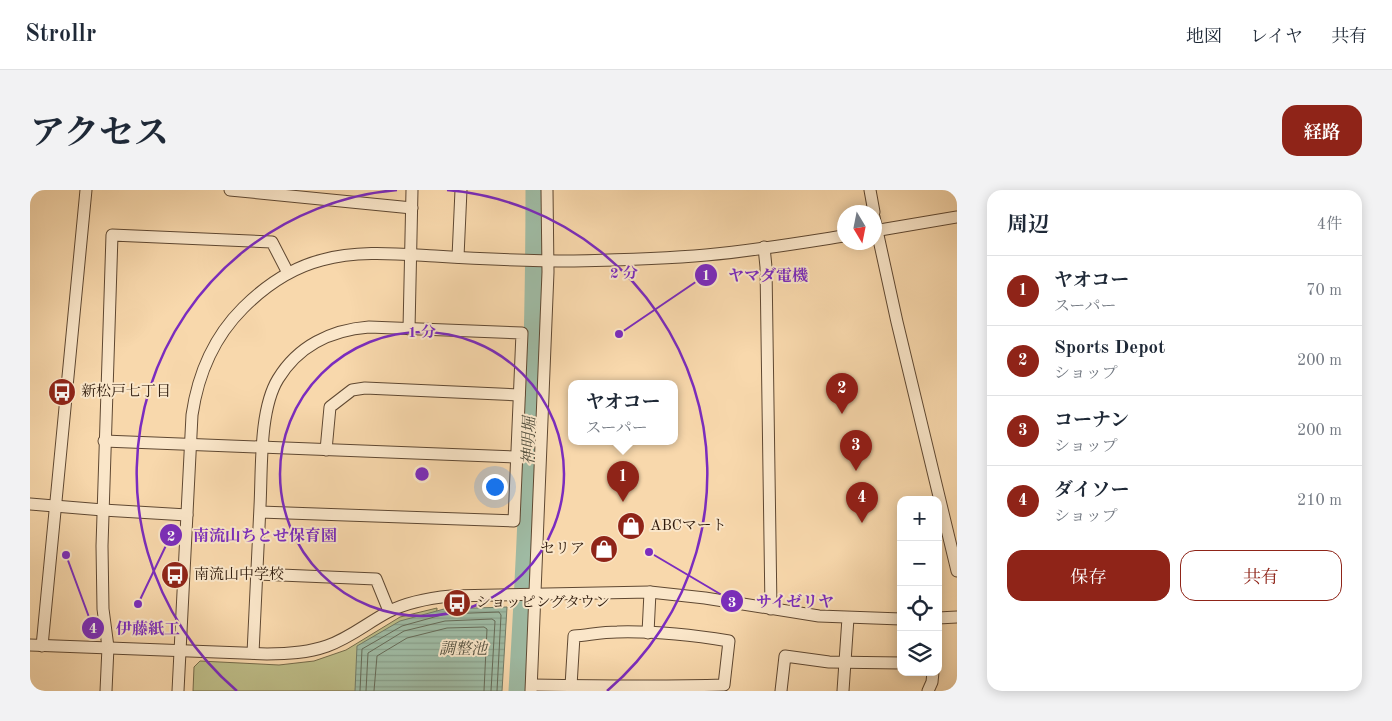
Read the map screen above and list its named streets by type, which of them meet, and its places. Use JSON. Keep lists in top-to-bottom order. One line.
{"water":["神明堀","調整池"],"places":{"other":["ヤマダ電機","サイゼリヤ","伊藤紙工","南流山ちとせ保育園"],"bus stop":["新松戸七丁目","南流山中学校","ショッピングタウン"],"shop":["ABCマート","セリア"]},"north":"bottom","page":{"header":"Strollr","nav":["地図","レイヤ","共有"],"title":"アクセス","buttons":["経路",["保存","共有"]],"heading":["周辺","4件"],"list":[{"mark":"1","name":"ヤオコー","note":"スーパー","value":"70 m"},{"mark":"2","name":"Sports Depot","note":"ショップ","value":"200 m"},{"mark":"3","name":"コーナン","note":"ショップ","value":"200 m"},{"mark":"4","name":"ダイソー","note":"ショップ","value":"210 m"}],"pins":["2","3","1","4"],"popup":["ヤオコー","スーパー"],"map_buttons":["+","−"]},"rings":["2 分","1 分"]}
